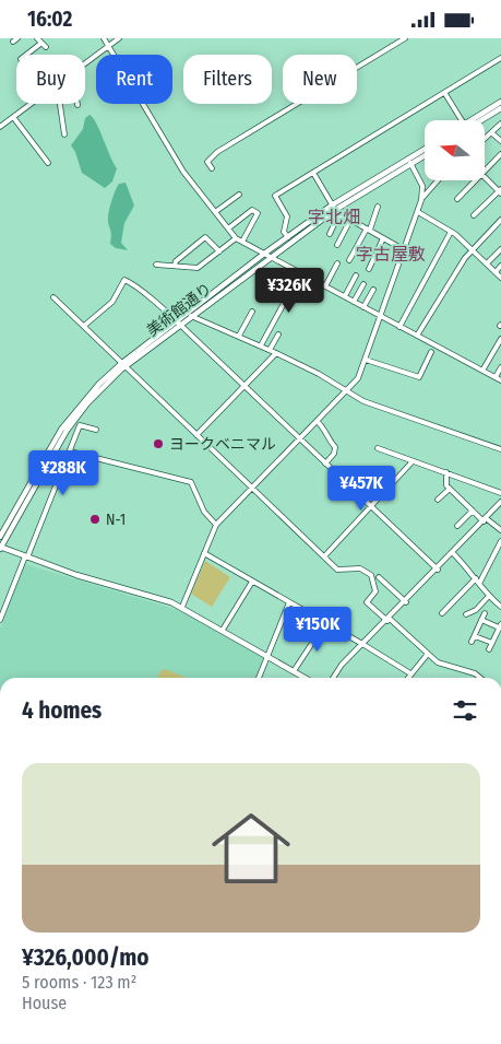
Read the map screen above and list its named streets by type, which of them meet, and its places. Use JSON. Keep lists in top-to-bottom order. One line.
{"streets":{"street":["美術館通り"]},"districts":["字北畑","字古屋敷"],"places":["ヨークベニマル","N-1"],"north":"left","page":{"status":"16:02","chip":["Buy","Rent","Filters","New"],"price":["¥326K","¥288K","¥457K","¥150K"],"heading":"4 homes","list":[{"name":"¥326,000/mo","note":"5 rooms · 123 m² · House"}]}}
